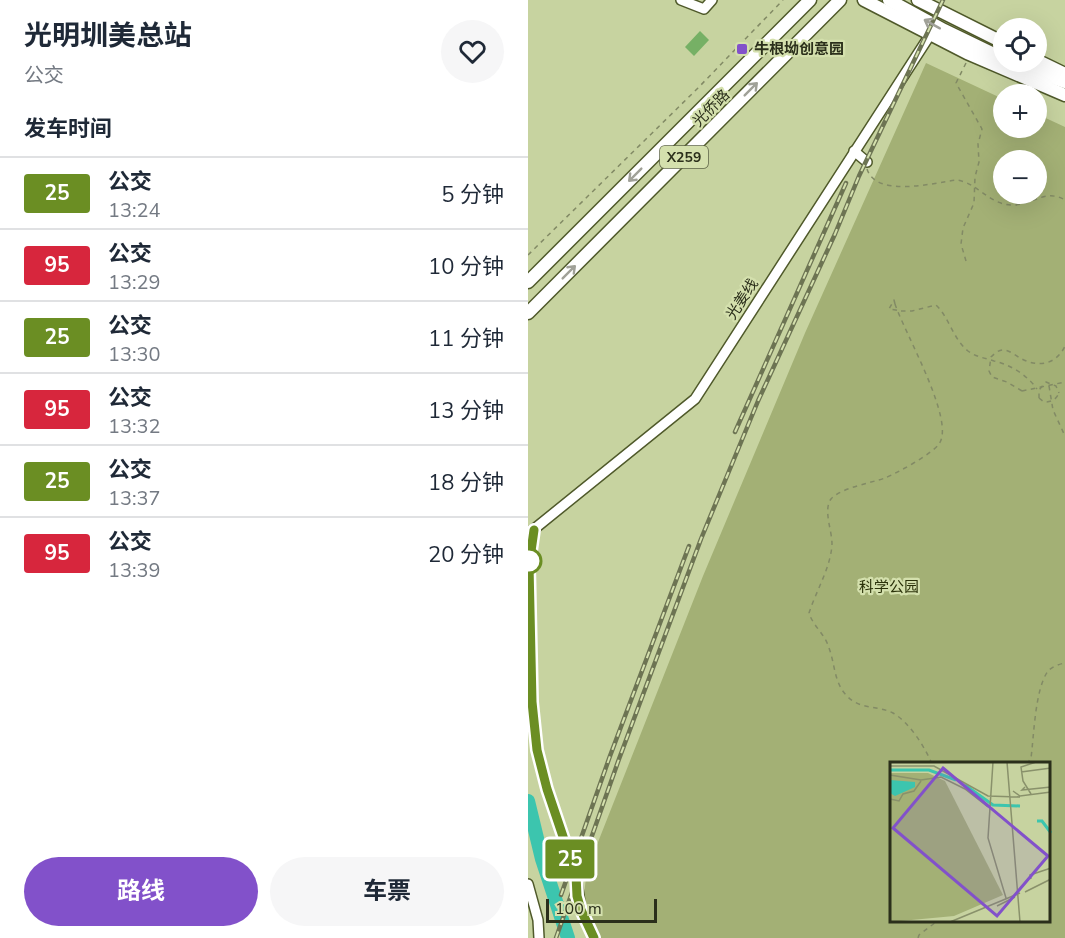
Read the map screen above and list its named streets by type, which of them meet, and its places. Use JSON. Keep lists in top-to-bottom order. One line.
{"streets":{"main road":["光侨路","X259"],"street":["光姜线"]},"parks":["科学公园"],"places":{"transit":["牛根坳创意园"]},"lines":["bus line 25"],"scale_bar":"100 m","page":{"heading":[["光明圳美总站","公交"],"发车时间"],"on_map":"25","map_buttons":["+","−"],"list":[{"mark":"25","name":"公交","note":"13:24","value":"5 分钟"},{"mark":"95","name":"公交","note":"13:29","value":"10 分钟"},{"mark":"25","name":"公交","note":"13:30","value":"11 分钟"},{"mark":"95","name":"公交","note":"13:32","value":"13 分钟"},{"mark":"25","name":"公交","note":"13:37","value":"18 分钟"},{"mark":"95","name":"公交","note":"13:39","value":"20 分钟"}],"buttons":["路线","车票"],"scale":"100 m"}}
